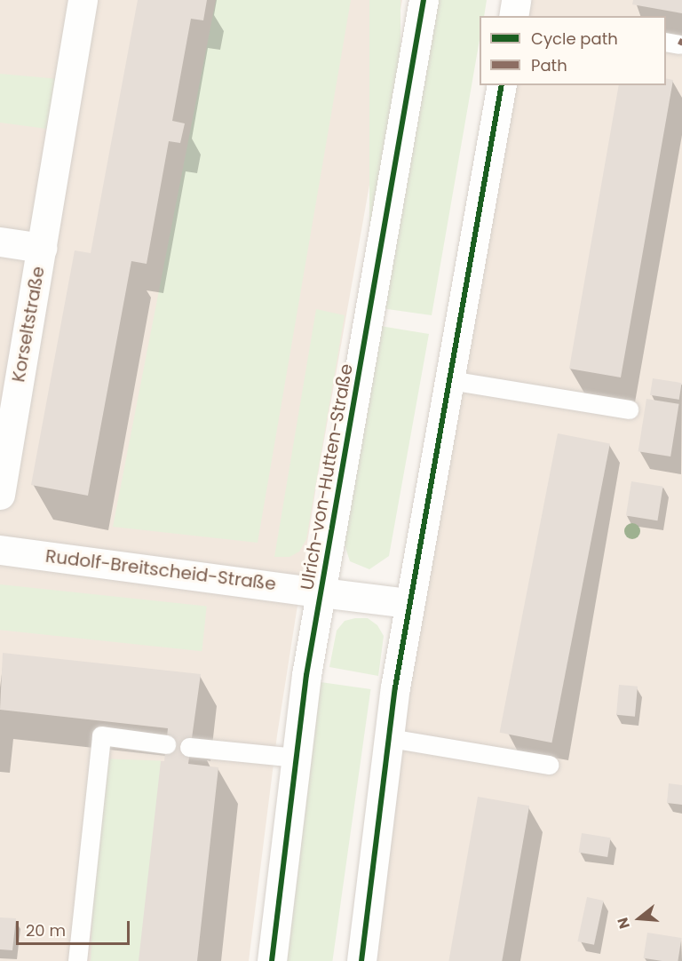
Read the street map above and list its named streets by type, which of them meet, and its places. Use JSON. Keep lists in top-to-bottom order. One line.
{"streets":{"street":["Korseltstraße","Ulrich-von-Hutten-Straße","Rudolf-Breitscheid-Straße"]},"crossings":[["Ulrich-von-Hutten-Straße","Rudolf-Breitscheid-Straße"]],"legend":["Cycle path","Path"],"scale_bar":"20 m","north":"left"}
